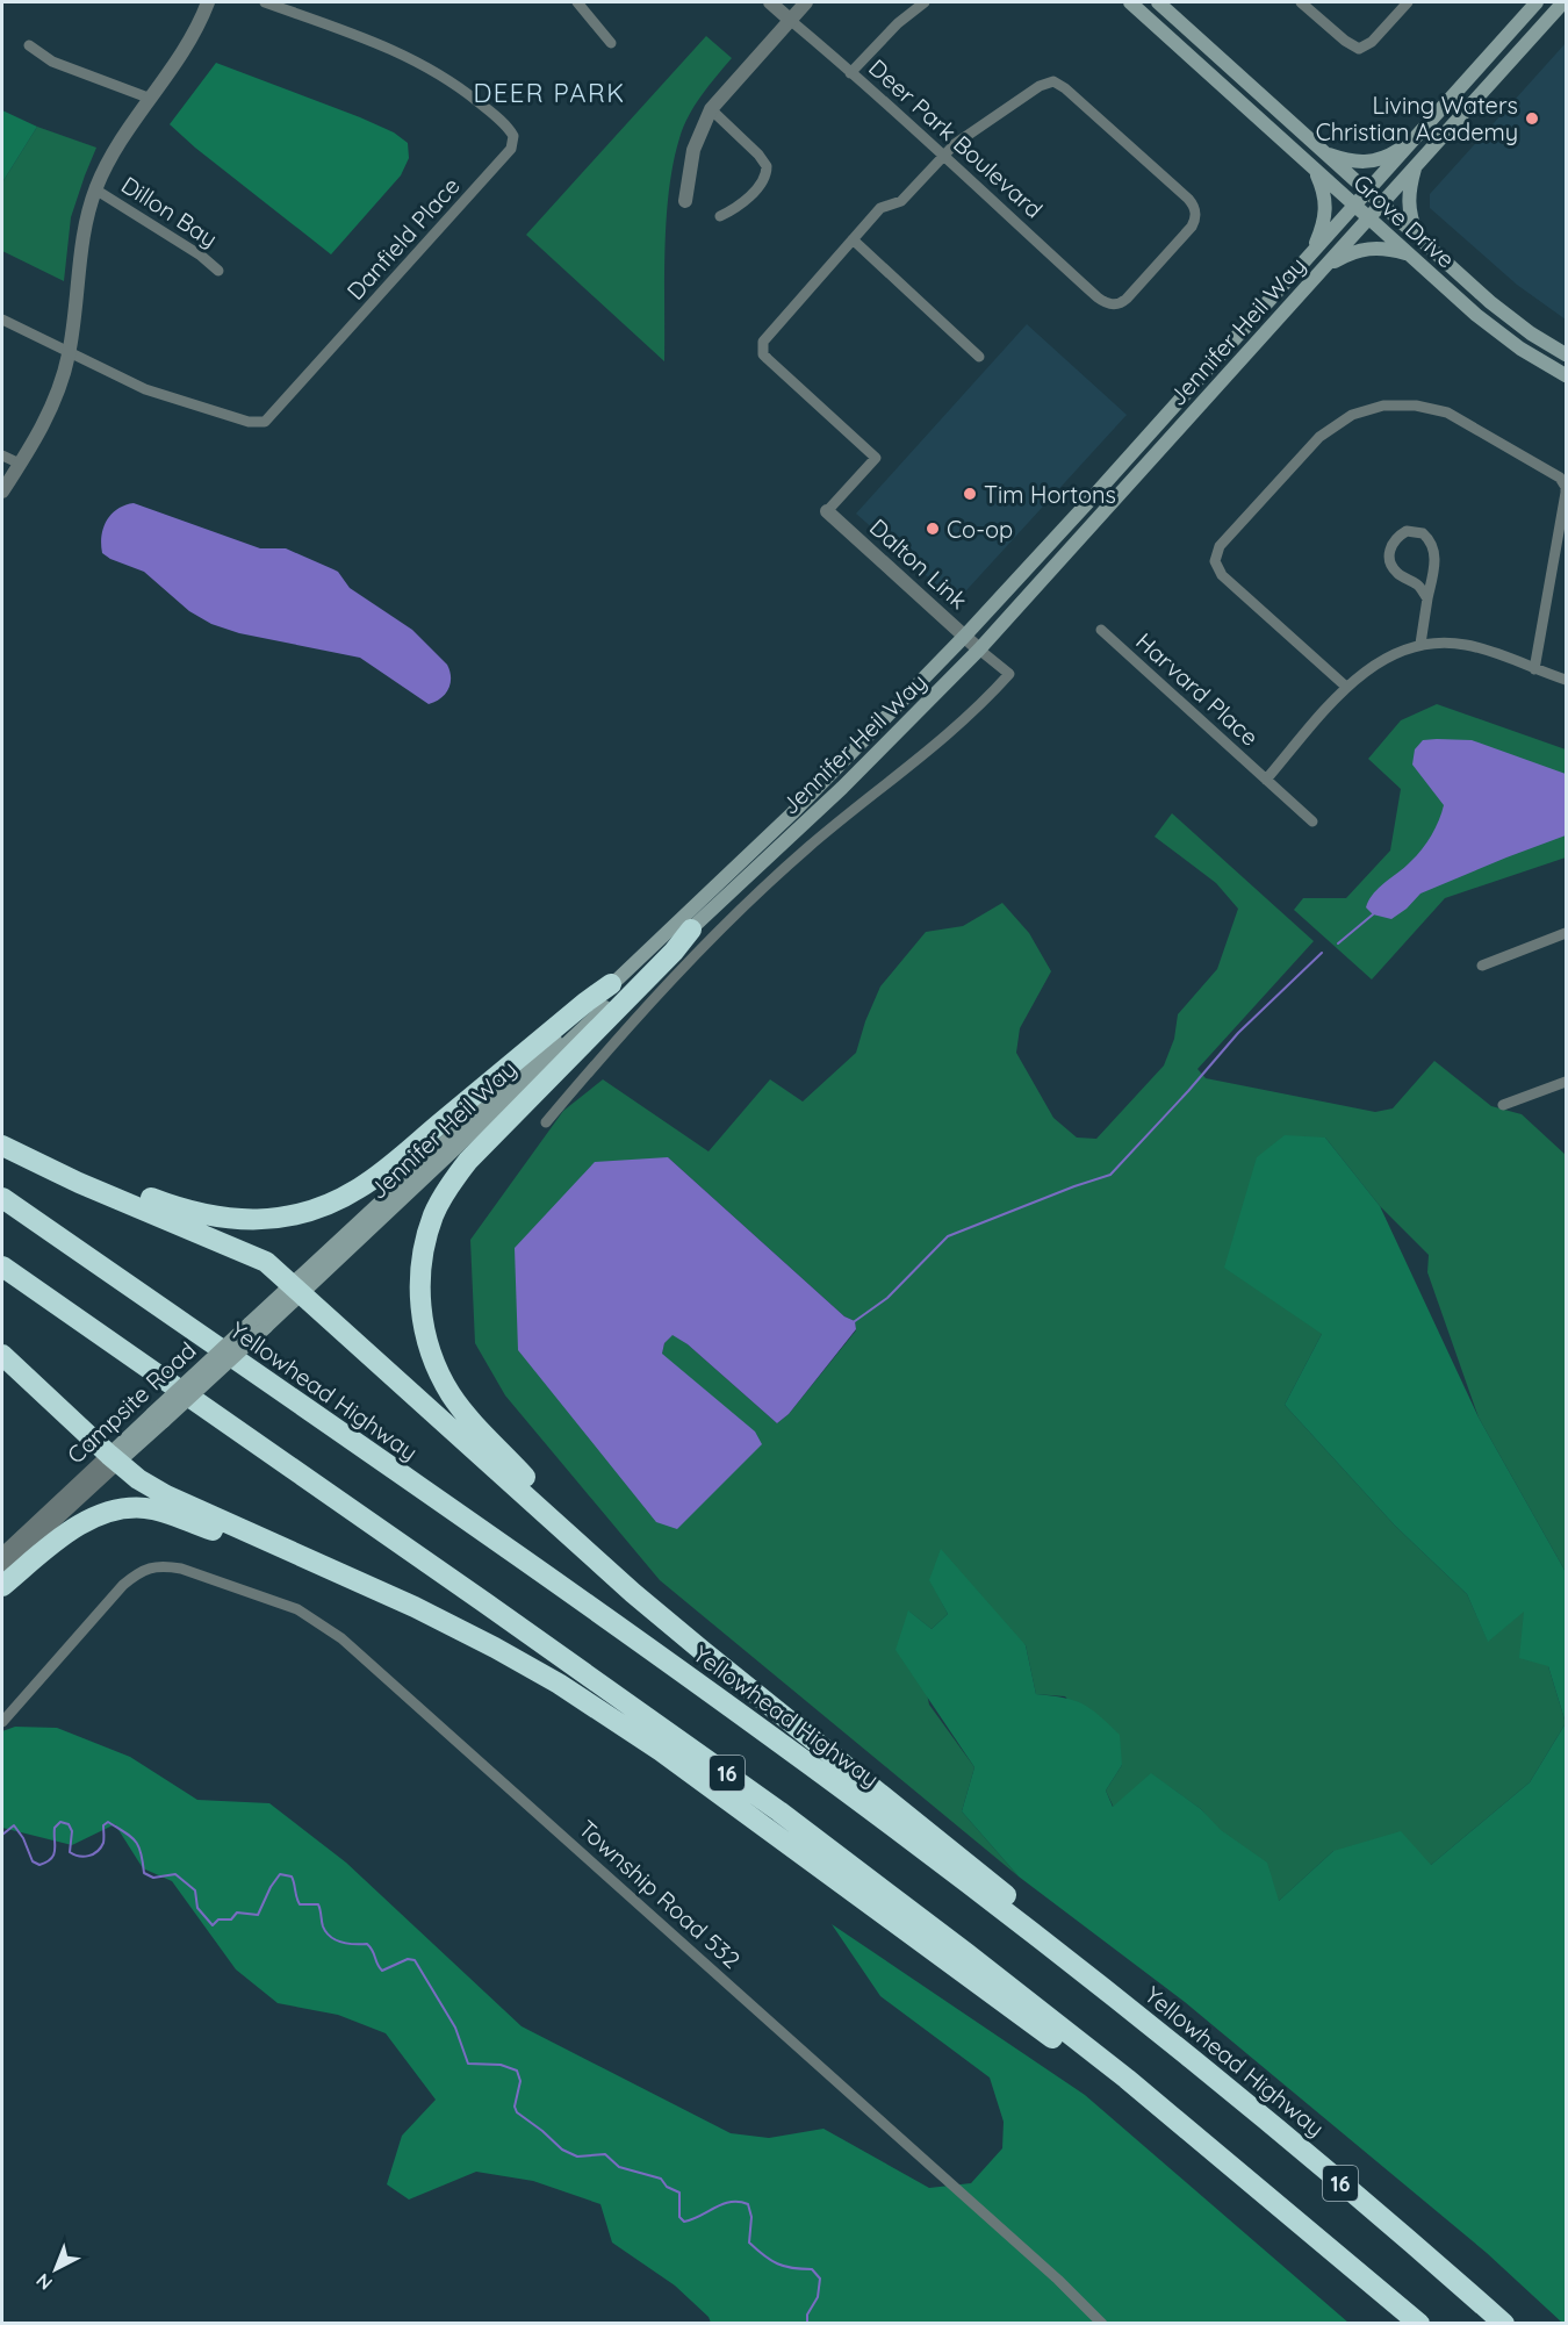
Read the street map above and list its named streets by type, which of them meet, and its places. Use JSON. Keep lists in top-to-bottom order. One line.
{"streets":{"highway":["Yellowhead Highway","16"],"main road":["Grove Drive","Jennifer Heil Way","Campsite Road"],"street":["Deer Park Boulevard","Dillon Bay","Danfield Place","Dalton Link","Harvard Place","Township Road 532"]},"crossings":[["Grove Drive","Jennifer Heil Way"],["Jennifer Heil Way","Dalton Link"],["Jennifer Heil Way","Campsite Road"]],"districts":["DEER PARK"],"places":["Living Waters Christian Academy","Tim Hortons","Co-op"],"north":"bottom left"}
